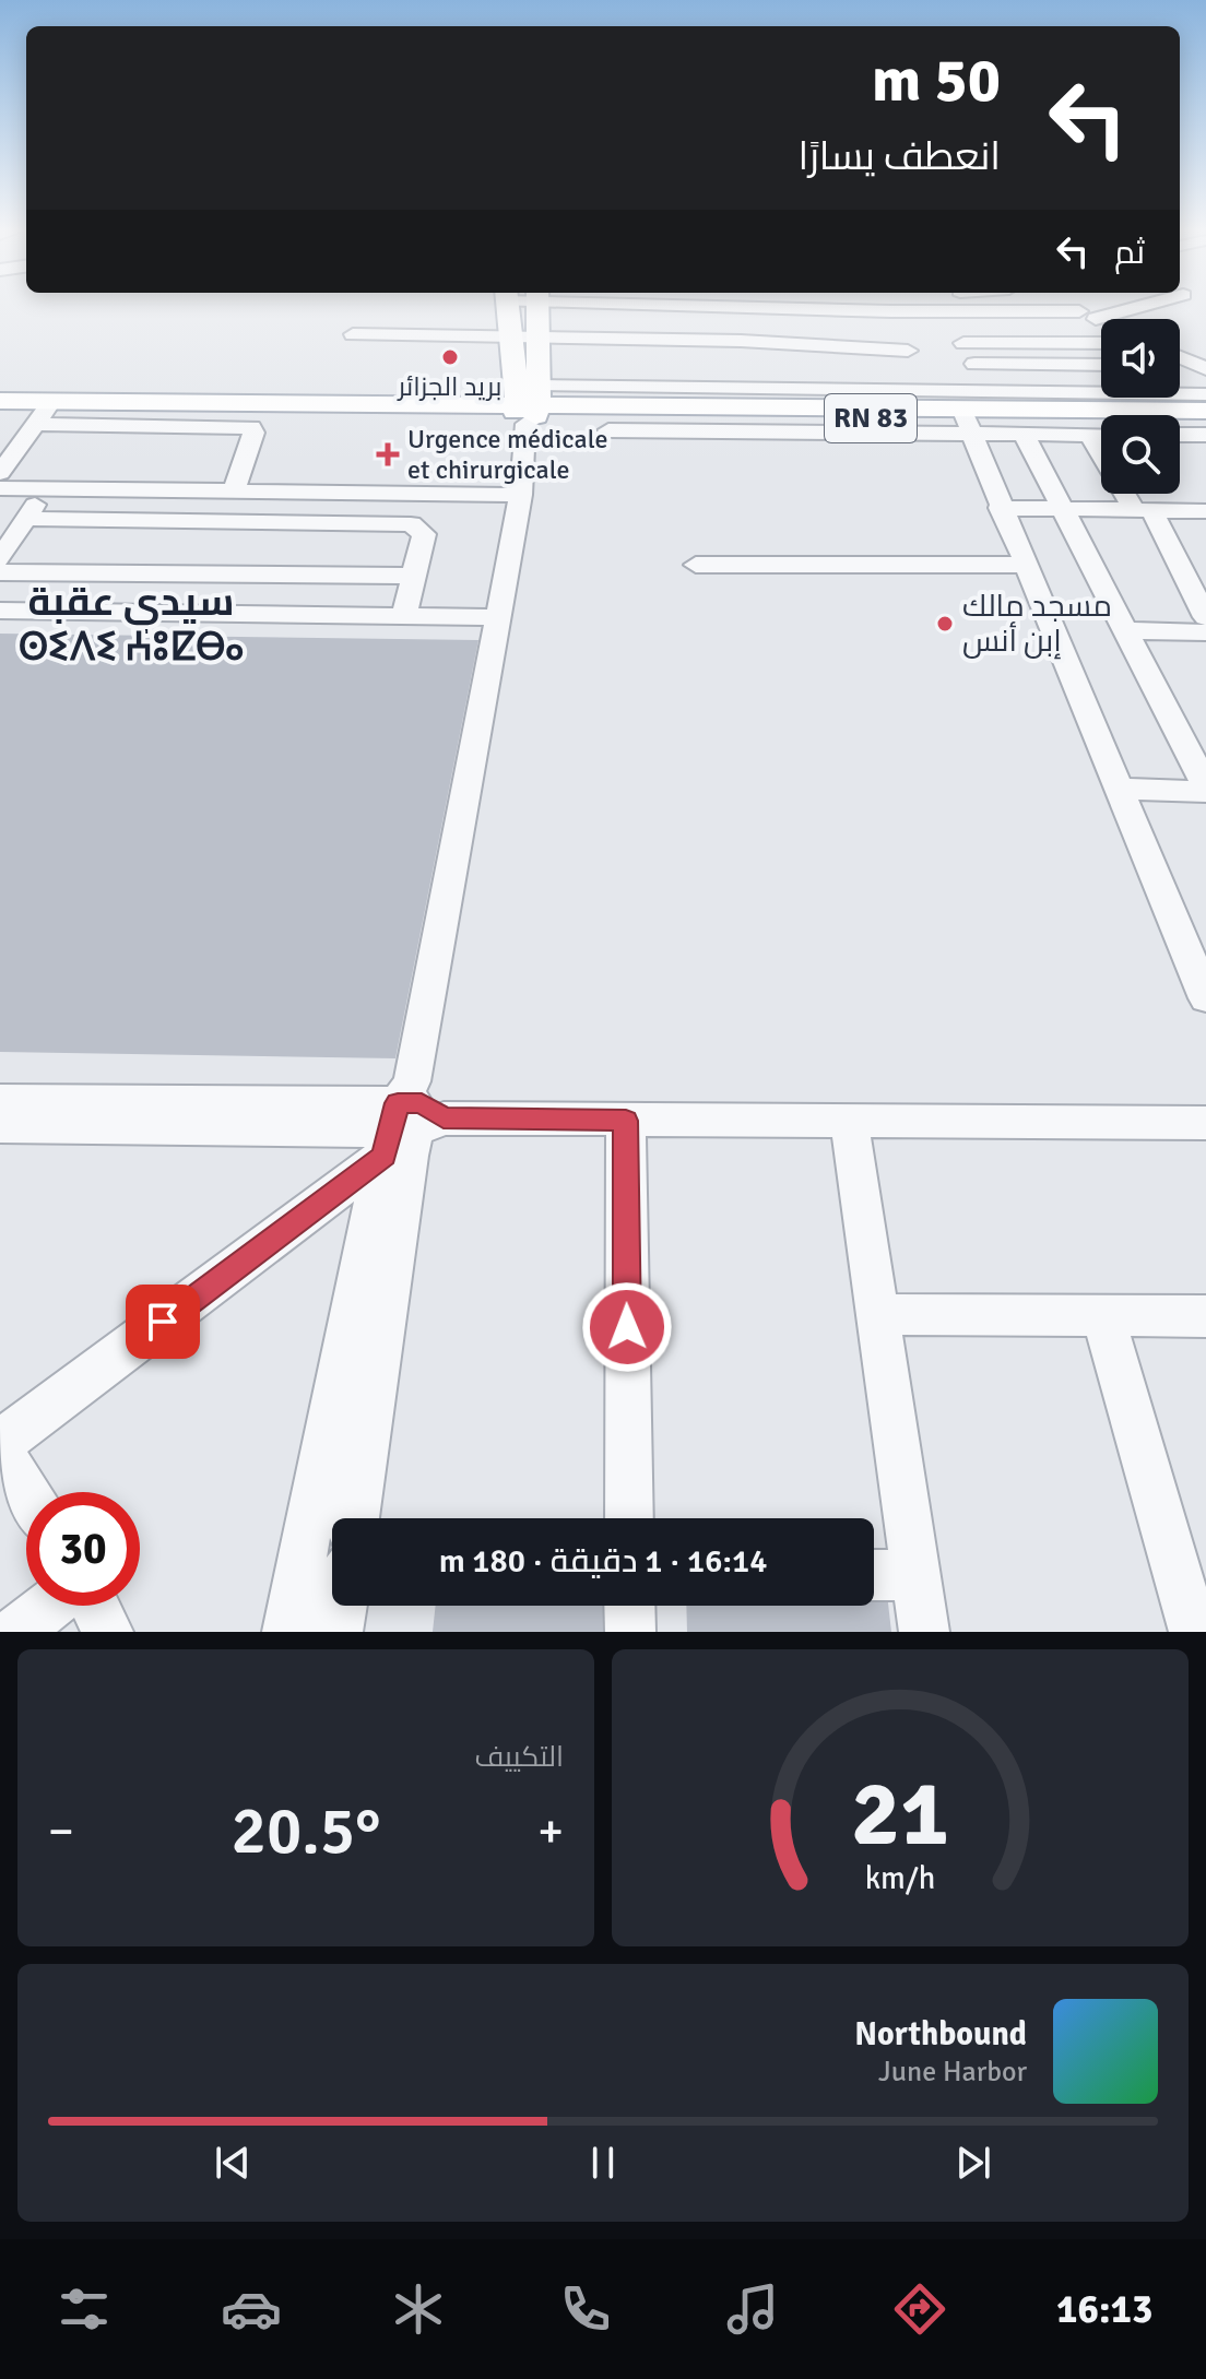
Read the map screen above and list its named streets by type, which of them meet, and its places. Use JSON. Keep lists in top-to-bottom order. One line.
{"streets":{"main road":["RN 83"]},"districts":["سيدي عقبة ⵙⵉⴷⵉ ⵄⵓⵇⴱⴰ"],"places":{"other":["بريد الجزائر","مسجد مالك إبن أنس"],"health":["Urgence médicale et chirurgicale"]},"page":{"turn":["50 m","انعطف يسارًا"],"then":"ثم","limit":"30","trip":"16:14 · 1 دقيقة · 180 m","tile":"التكييف","heat":["−","20.5°","+"],"song":["Northbound","June Harbor"],"tabs":"16:13","gauge":["21","km/h"]}}
